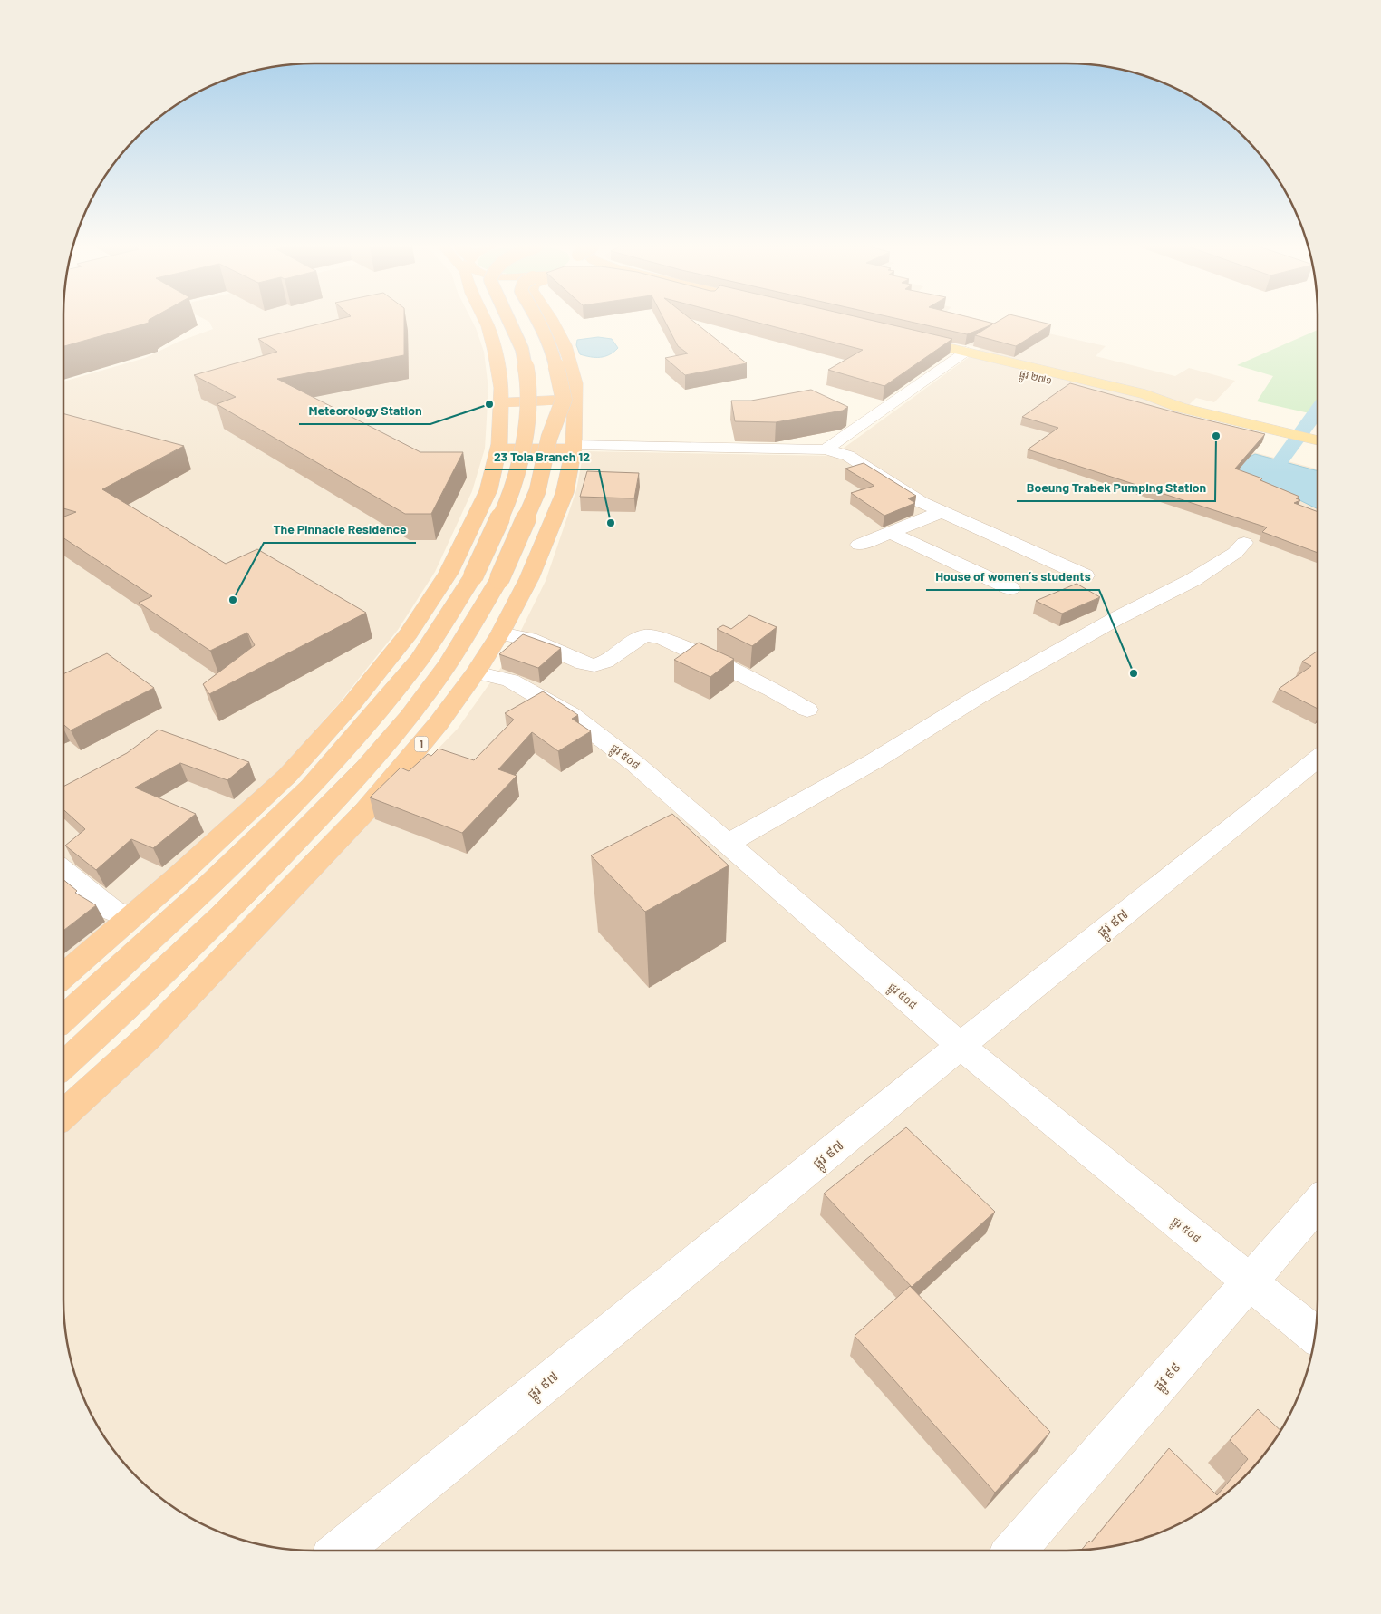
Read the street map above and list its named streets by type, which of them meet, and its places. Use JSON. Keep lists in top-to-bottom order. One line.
{"streets":{"highway":["1"],"main road":["ផ្លូវ ២៧១"],"street":["ផ្លូវ ៥០៨","ផ្លូវ ៩៧","ផ្លូវ ៩៩"]},"crossings":[["1","ផ្លូវ ៥០៨"],["ផ្លូវ ៥០៨","ផ្លូវ ៩៧"],["ផ្លូវ ៥០៨","ផ្លូវ ៩៩"]],"places":["Meteorology Station","Boeung Trabek Pumping Station","23 Tola Branch 12","The Pinnacle Residence","House of women´s students"]}
